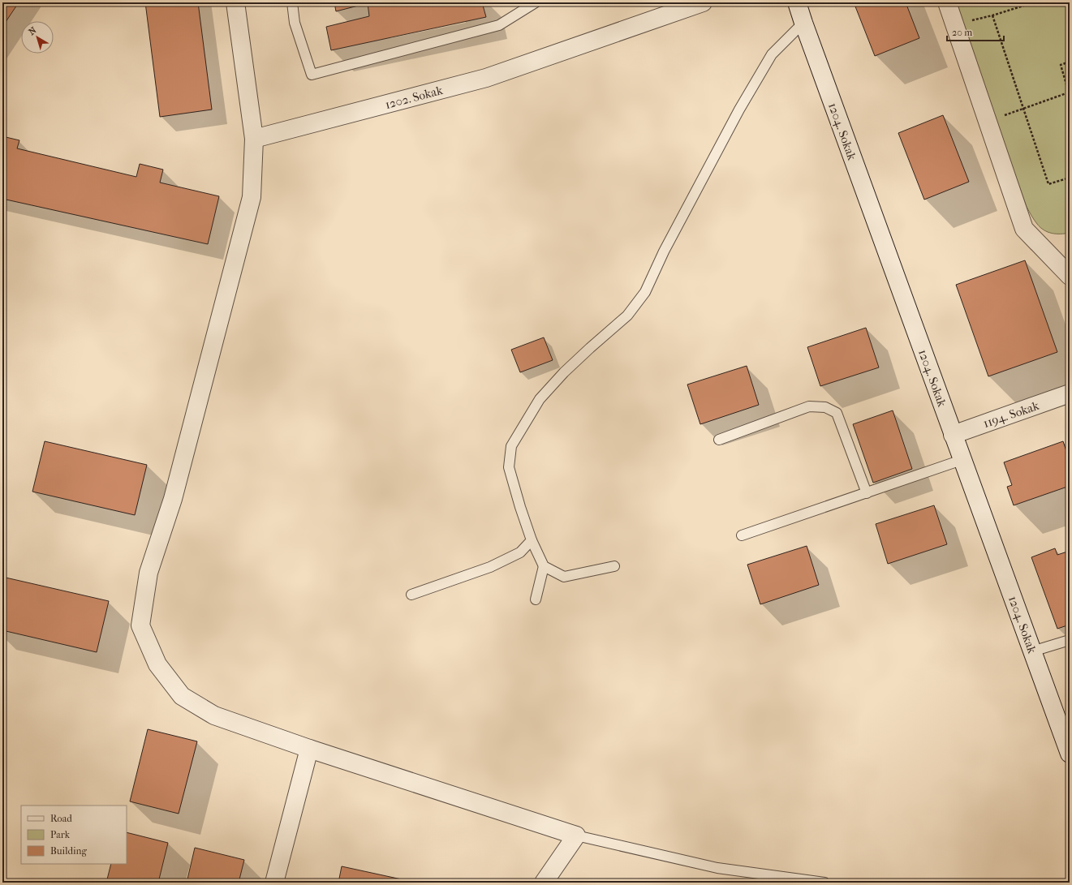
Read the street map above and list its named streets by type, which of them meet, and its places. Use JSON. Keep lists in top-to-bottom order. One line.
{"streets":{"street":["1202. Sokak","1204. Sokak","1194. Sokak"]},"crossings":[["1204. Sokak","1194. Sokak"]],"legend":["Road","Park","Building"],"scale_bar":"20 m","north":"top left"}
